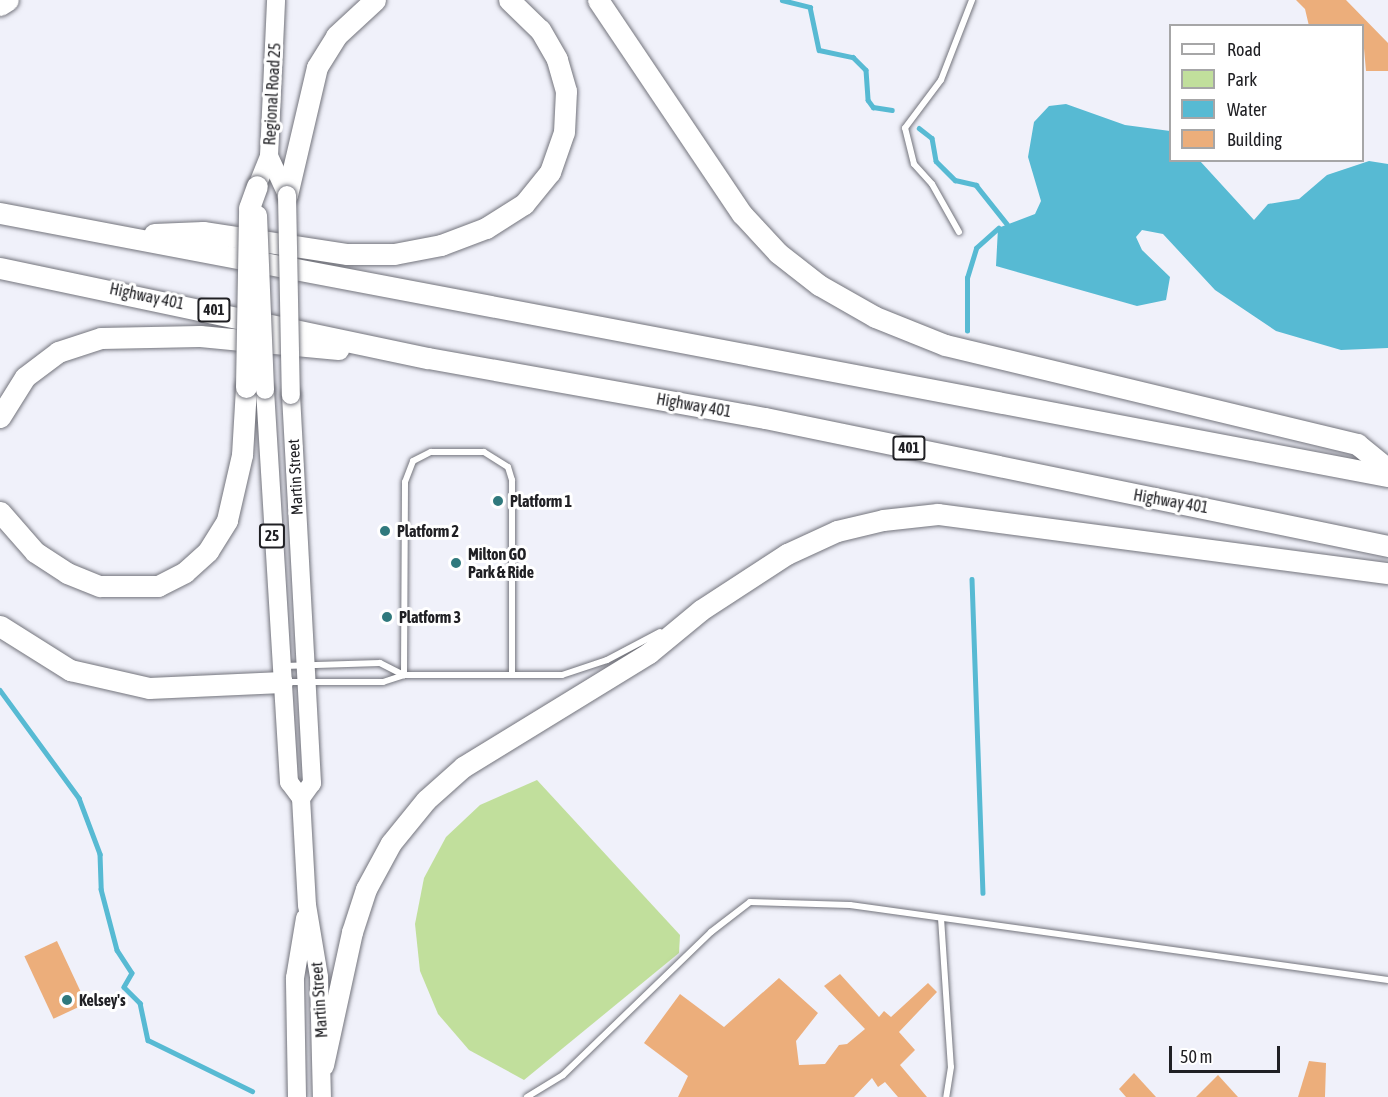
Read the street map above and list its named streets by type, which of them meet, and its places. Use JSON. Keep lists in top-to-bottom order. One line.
{"streets":{"highway":["Highway 401","401"],"main road":["Regional Road 25","Martin Street","25"]},"crossings":[["Regional Road 25","Martin Street"]],"places":["Platform 1","Platform 2","Milton GO Park & Ride","Platform 3","Kelsey's"],"legend":["Road","Park","Water","Building"],"scale_bar":"50 m"}
